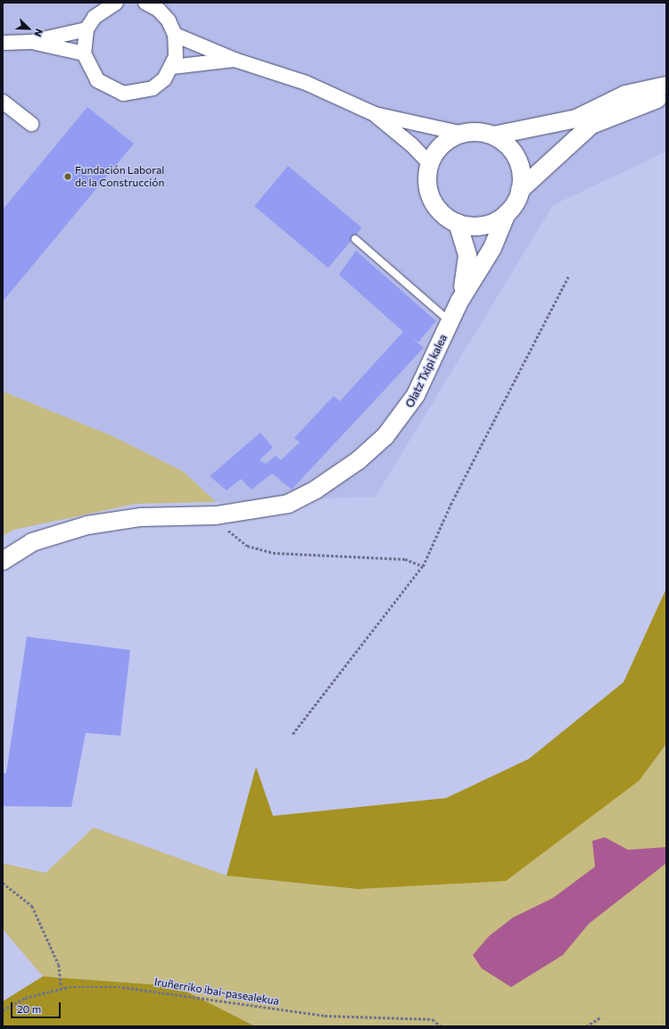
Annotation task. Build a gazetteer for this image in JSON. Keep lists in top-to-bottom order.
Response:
{
  "streets": {
    "street": ["Olatz Txipi kalea"],
    "path": ["Iruñerriko ibai-pasealekua"]
  },
  "places": ["Fundación Laboral de la Construcción"],
  "scale_bar": "20 m",
  "north": "bottom right"
}
